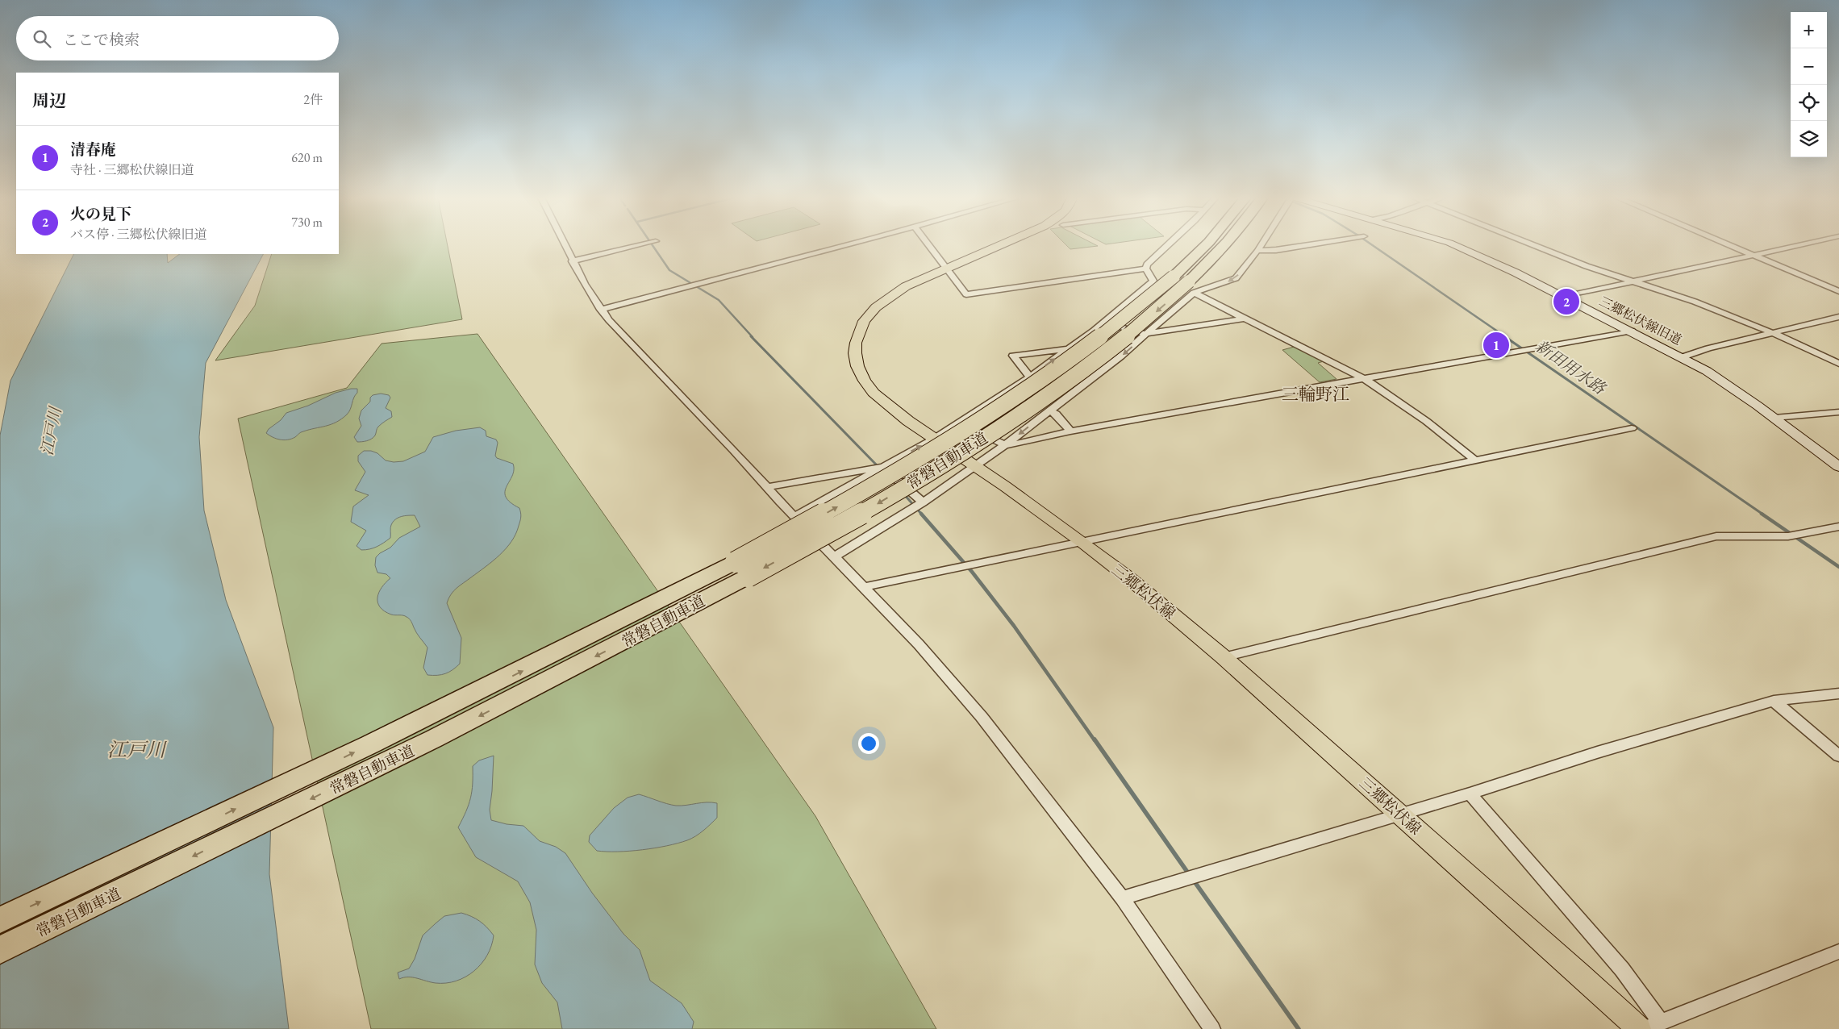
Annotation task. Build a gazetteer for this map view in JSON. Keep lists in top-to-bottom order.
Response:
{
  "streets": {
    "highway": ["常磐自動車道"],
    "main road": ["三郷松伏線"],
    "street": ["三郷松伏線旧道"]
  },
  "districts": ["三輪野江"],
  "water": ["新田用水路", "江戸川"],
  "page": {
    "map_buttons": ["+", "−"],
    "search": "ここで検索",
    "heading": ["周辺", "2件"],
    "list": [
      {
        "mark": "1",
        "name": "清春庵",
        "note": "寺社 · 三郷松伏線旧道",
        "value": "620 m"
      },
      {
        "mark": "2",
        "name": "火の見下",
        "note": "バス停 · 三郷松伏線旧道",
        "value": "730 m"
      }
    ],
    "pins": ["2", "1"]
  }
}
